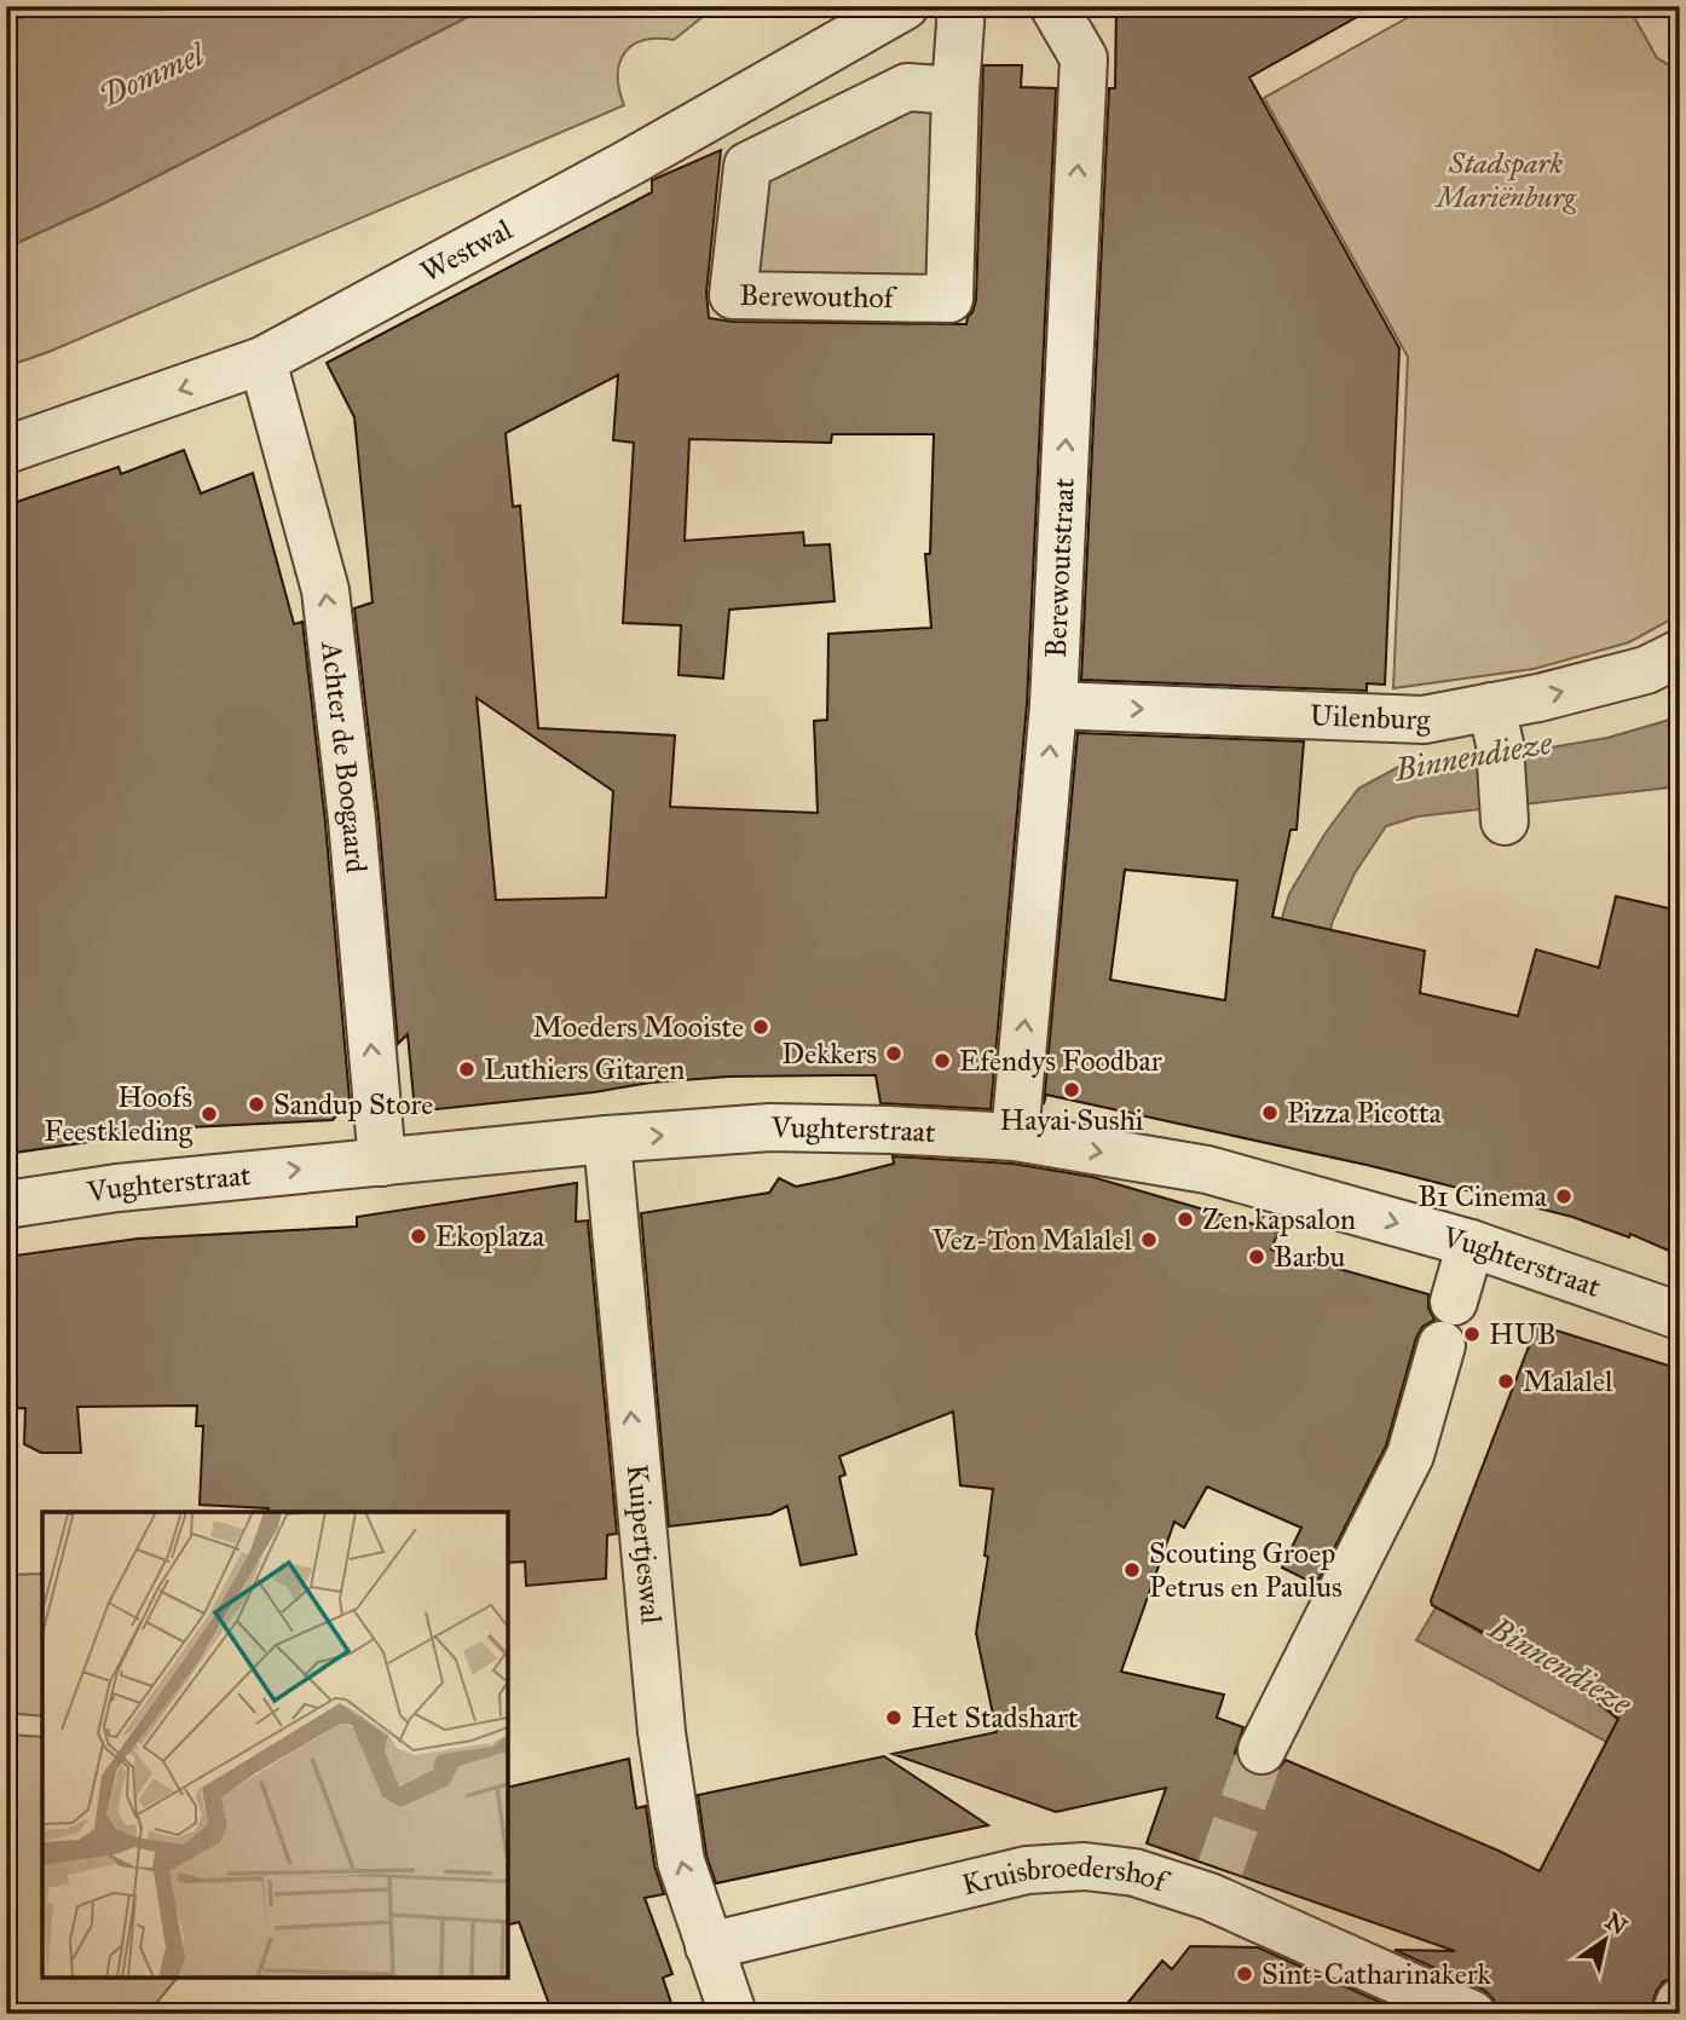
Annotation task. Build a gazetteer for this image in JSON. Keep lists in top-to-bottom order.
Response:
{
  "streets": {
    "street": [
      "Westwal",
      "Berewouthof",
      "Berewoutstraat",
      "Uilenburg",
      "Achter de Boogaard",
      "Vughterstraat",
      "Kuipertjeswal",
      "Kruisbroedershof"
    ]
  },
  "crossings": [
    ["Westwal", "Achter de Boogaard"],
    ["Berewoutstraat", "Uilenburg"],
    ["Berewoutstraat", "Vughterstraat"],
    ["Achter de Boogaard", "Vughterstraat"],
    ["Vughterstraat", "Kuipertjeswal"],
    ["Kuipertjeswal", "Kruisbroedershof"]
  ],
  "one_way": [
    "Berewoutstraat",
    "Uilenburg",
    "Achter de Boogaard",
    "Vughterstraat",
    "Kuipertjeswal"
  ],
  "water": ["Dommel", "Binnendieze"],
  "parks": ["Stadspark Mariënburg"],
  "places": [
    "Moeders Mooiste",
    "Dekkers",
    "Efendys Foodbar",
    "Luthiers Gitaren",
    "Hayai Sushi",
    "Sandup Store",
    "Pizza Picotta",
    "Hoofs Feestkleding",
    "B1 Cinema",
    "Zen kapsalon",
    "Ekoplaza",
    "Vez-Ton Malalel",
    "Barbu",
    "HUB",
    "Malalel",
    "Scouting Groep Petrus en Paulus",
    "Het Stadshart",
    "Sint-Catharinakerk"
  ],
  "north": "top right"
}
